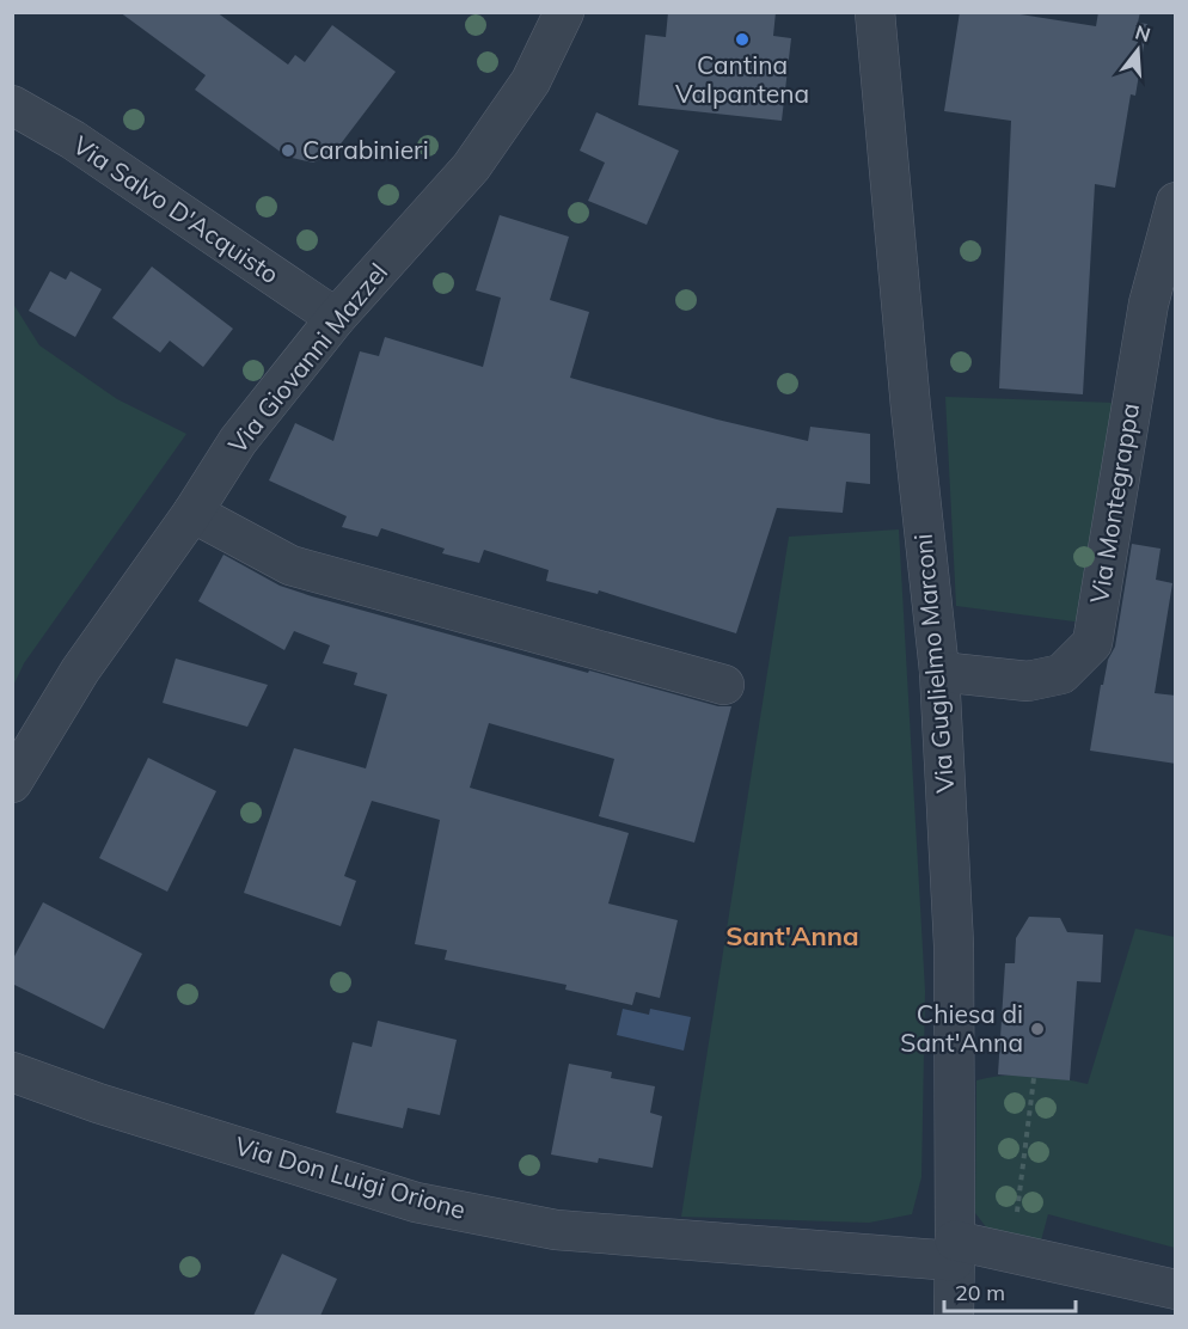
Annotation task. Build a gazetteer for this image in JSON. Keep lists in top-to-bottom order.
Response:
{
  "streets": {
    "street": [
      "Via Salvo D'Acquisto",
      "Via Giovanni Mazzel",
      "Via Montegrappa",
      "Via Guglielmo Marconi",
      "Via Don Luigi Orione"
    ]
  },
  "crossings": [
    ["Via Salvo D'Acquisto", "Via Giovanni Mazzel"],
    ["Via Montegrappa", "Via Guglielmo Marconi"],
    ["Via Guglielmo Marconi", "Via Don Luigi Orione"]
  ],
  "districts": ["Sant'Anna"],
  "places": ["Cantina Valpantena", "Carabinieri", "Chiesa di Sant'Anna"],
  "scale_bar": "20 m",
  "north": "top"
}
